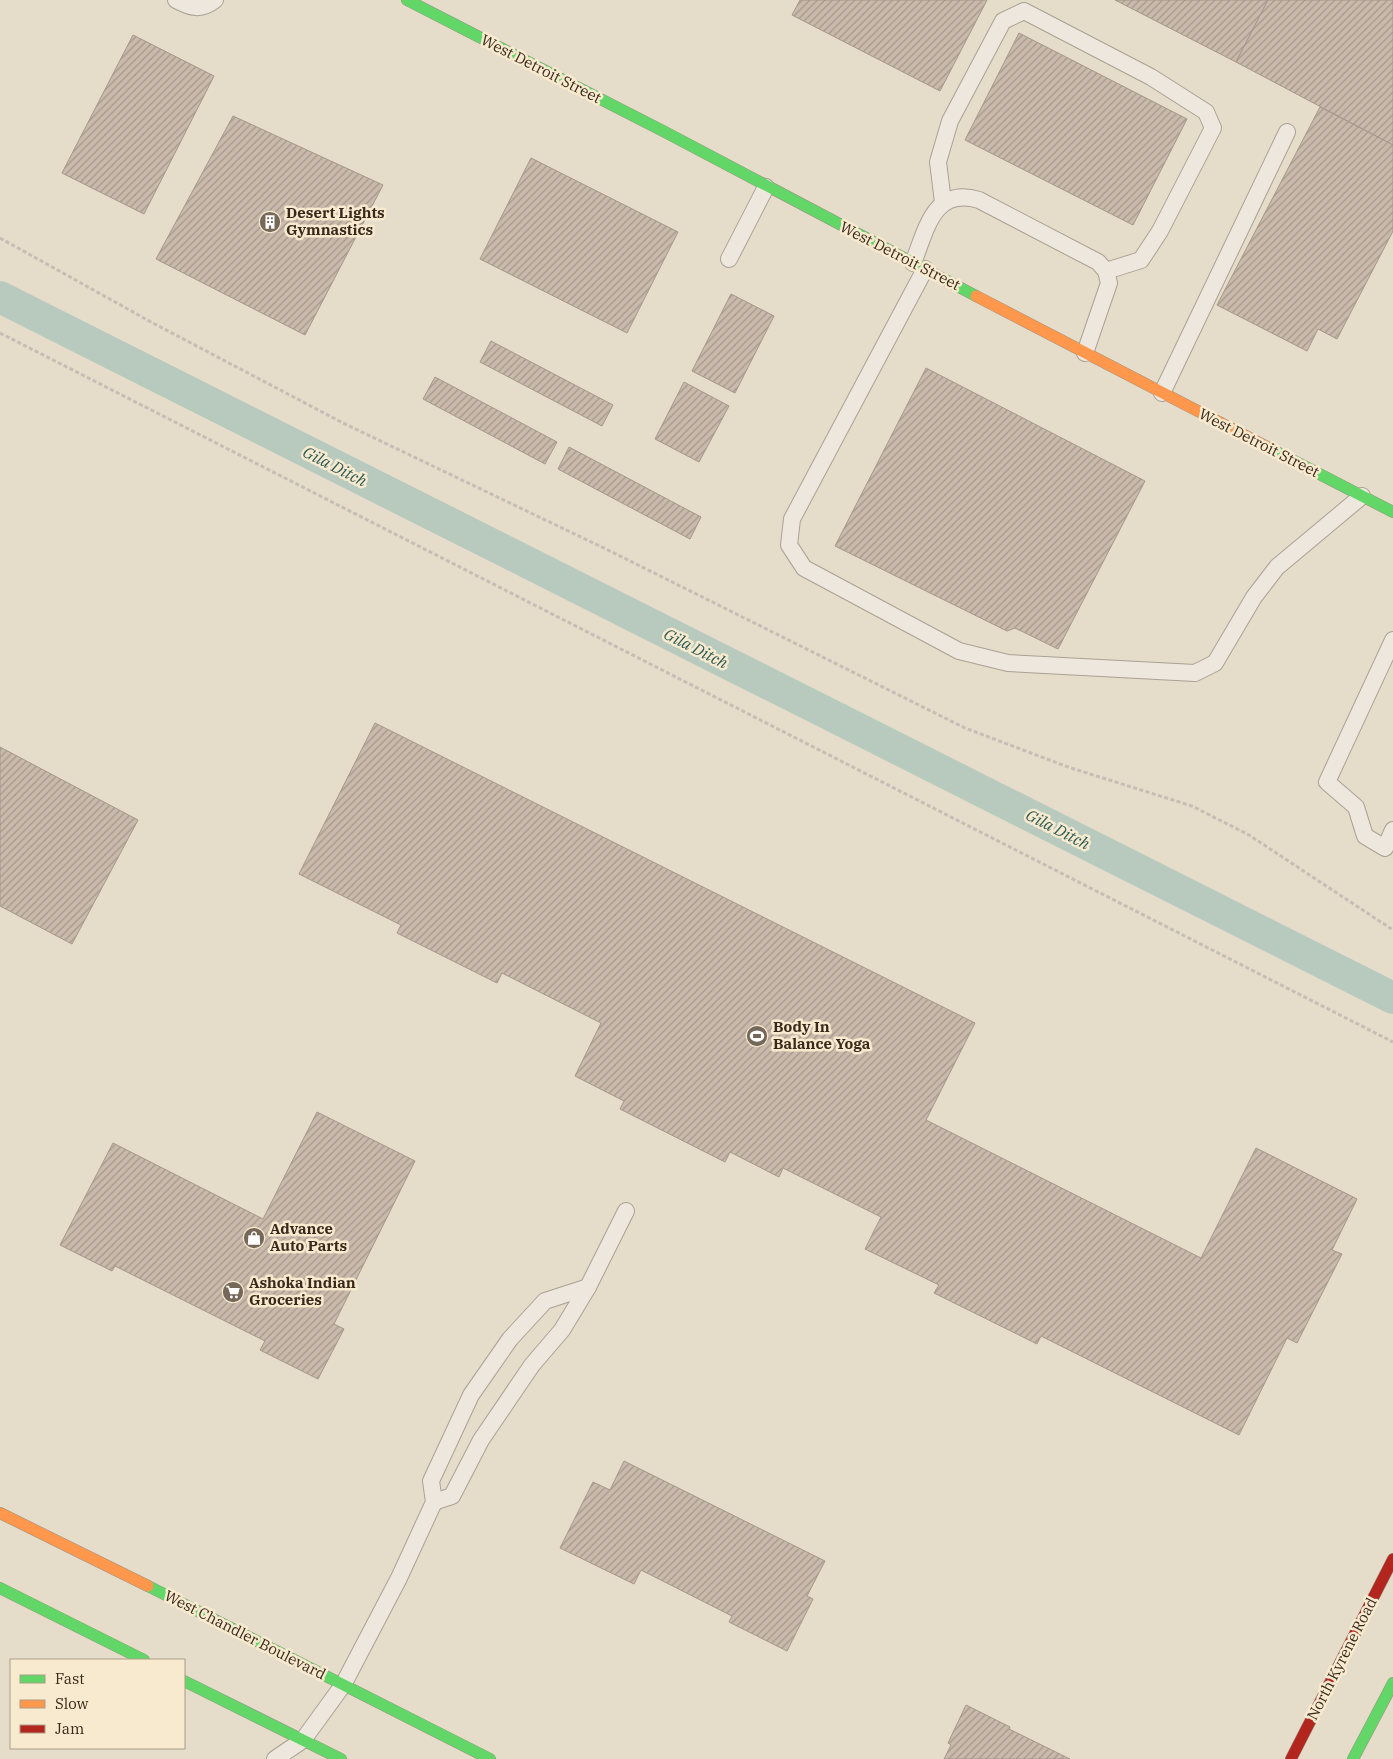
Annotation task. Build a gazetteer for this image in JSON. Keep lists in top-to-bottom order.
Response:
{
  "streets": {
    "main road": ["West Detroit Street", "West Chandler Boulevard", "North Kyrene Road"]
  },
  "water": ["Gila Ditch"],
  "places": {
    "building": ["Desert Lights Gymnastics"],
    "sports": ["Body In Balance Yoga"],
    "shop": ["Advance Auto Parts"],
    "supermarket": ["Ashoka Indian Groceries"]
  },
  "legend": ["Fast", "Slow", "Jam"]
}
